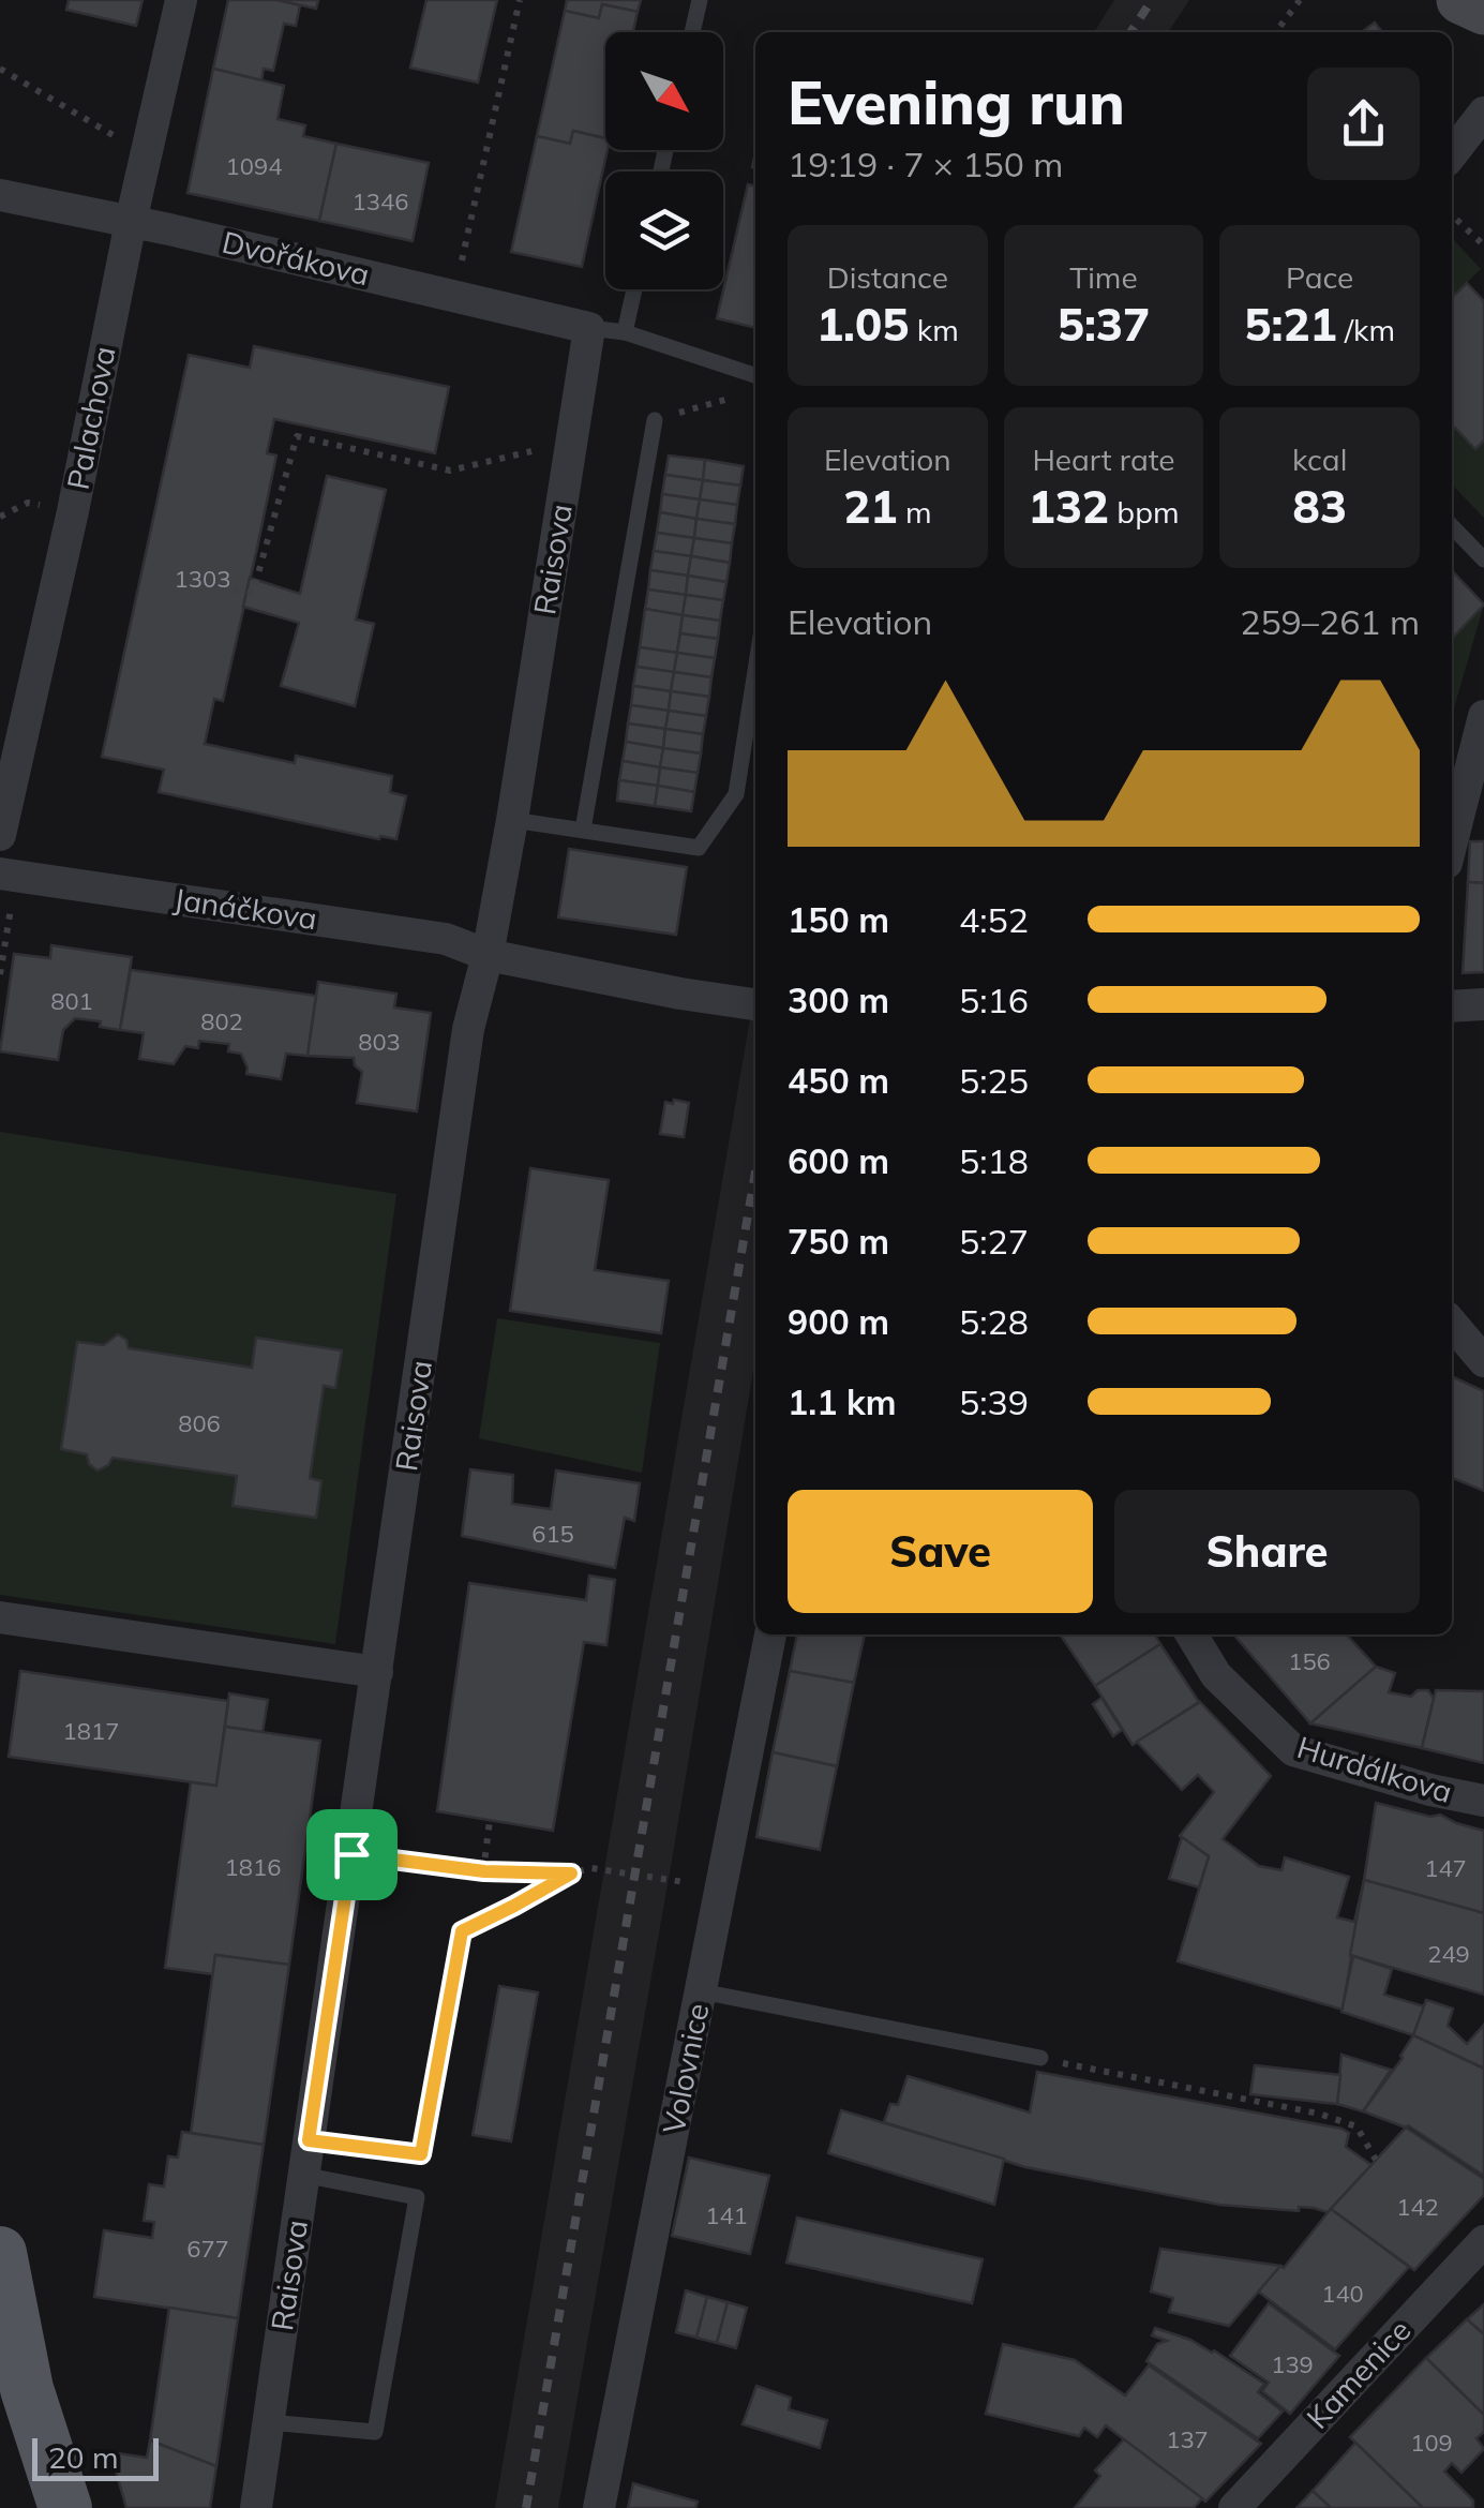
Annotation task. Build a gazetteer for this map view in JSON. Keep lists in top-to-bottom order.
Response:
{
  "streets": {
    "street": [
      "Dvořákova",
      "Palachova",
      "Raisova",
      "Janáčkova",
      "Hurdálkova",
      "Volovnice",
      "Kamenice"
    ]
  },
  "crossings": [
    ["Dvořákova", "Palachova"],
    ["Dvořákova", "Raisova"],
    ["Raisova", "Janáčkova"]
  ],
  "house_numbers": [
    "1094",
    "1346",
    "1303",
    "801",
    "802",
    "803",
    "806",
    "615",
    "156",
    "1817",
    "1816",
    "147",
    "249",
    "142",
    "141",
    "677",
    "140",
    "139",
    "137",
    "109"
  ],
  "scale_bar": "20 m",
  "north": "bottom right",
  "page": {
    "heading": ["Evening run", "19:19 · 7 × 150 m"],
    "stats": [
      ["Distance", "1.05 km"],
      ["Time", "5:37"],
      ["Pace", "5:21 /km"],
      ["Elevation", "21 m"],
      ["Heart rate", "132 bpm"],
      ["kcal", "83"]
    ],
    "chart": ["Elevation", "259–261 m"],
    "list": [
      {
        "name": "150 m",
        "note": "4:52"
      },
      {
        "name": "300 m",
        "note": "5:16"
      },
      {
        "name": "450 m",
        "note": "5:25"
      },
      {
        "name": "600 m",
        "note": "5:18"
      },
      {
        "name": "750 m",
        "note": "5:27"
      },
      {
        "name": "900 m",
        "note": "5:28"
      },
      {
        "name": "1.1 km",
        "note": "5:39"
      }
    ],
    "buttons": ["Save", "Share"],
    "scale": "20 m"
  }
}
